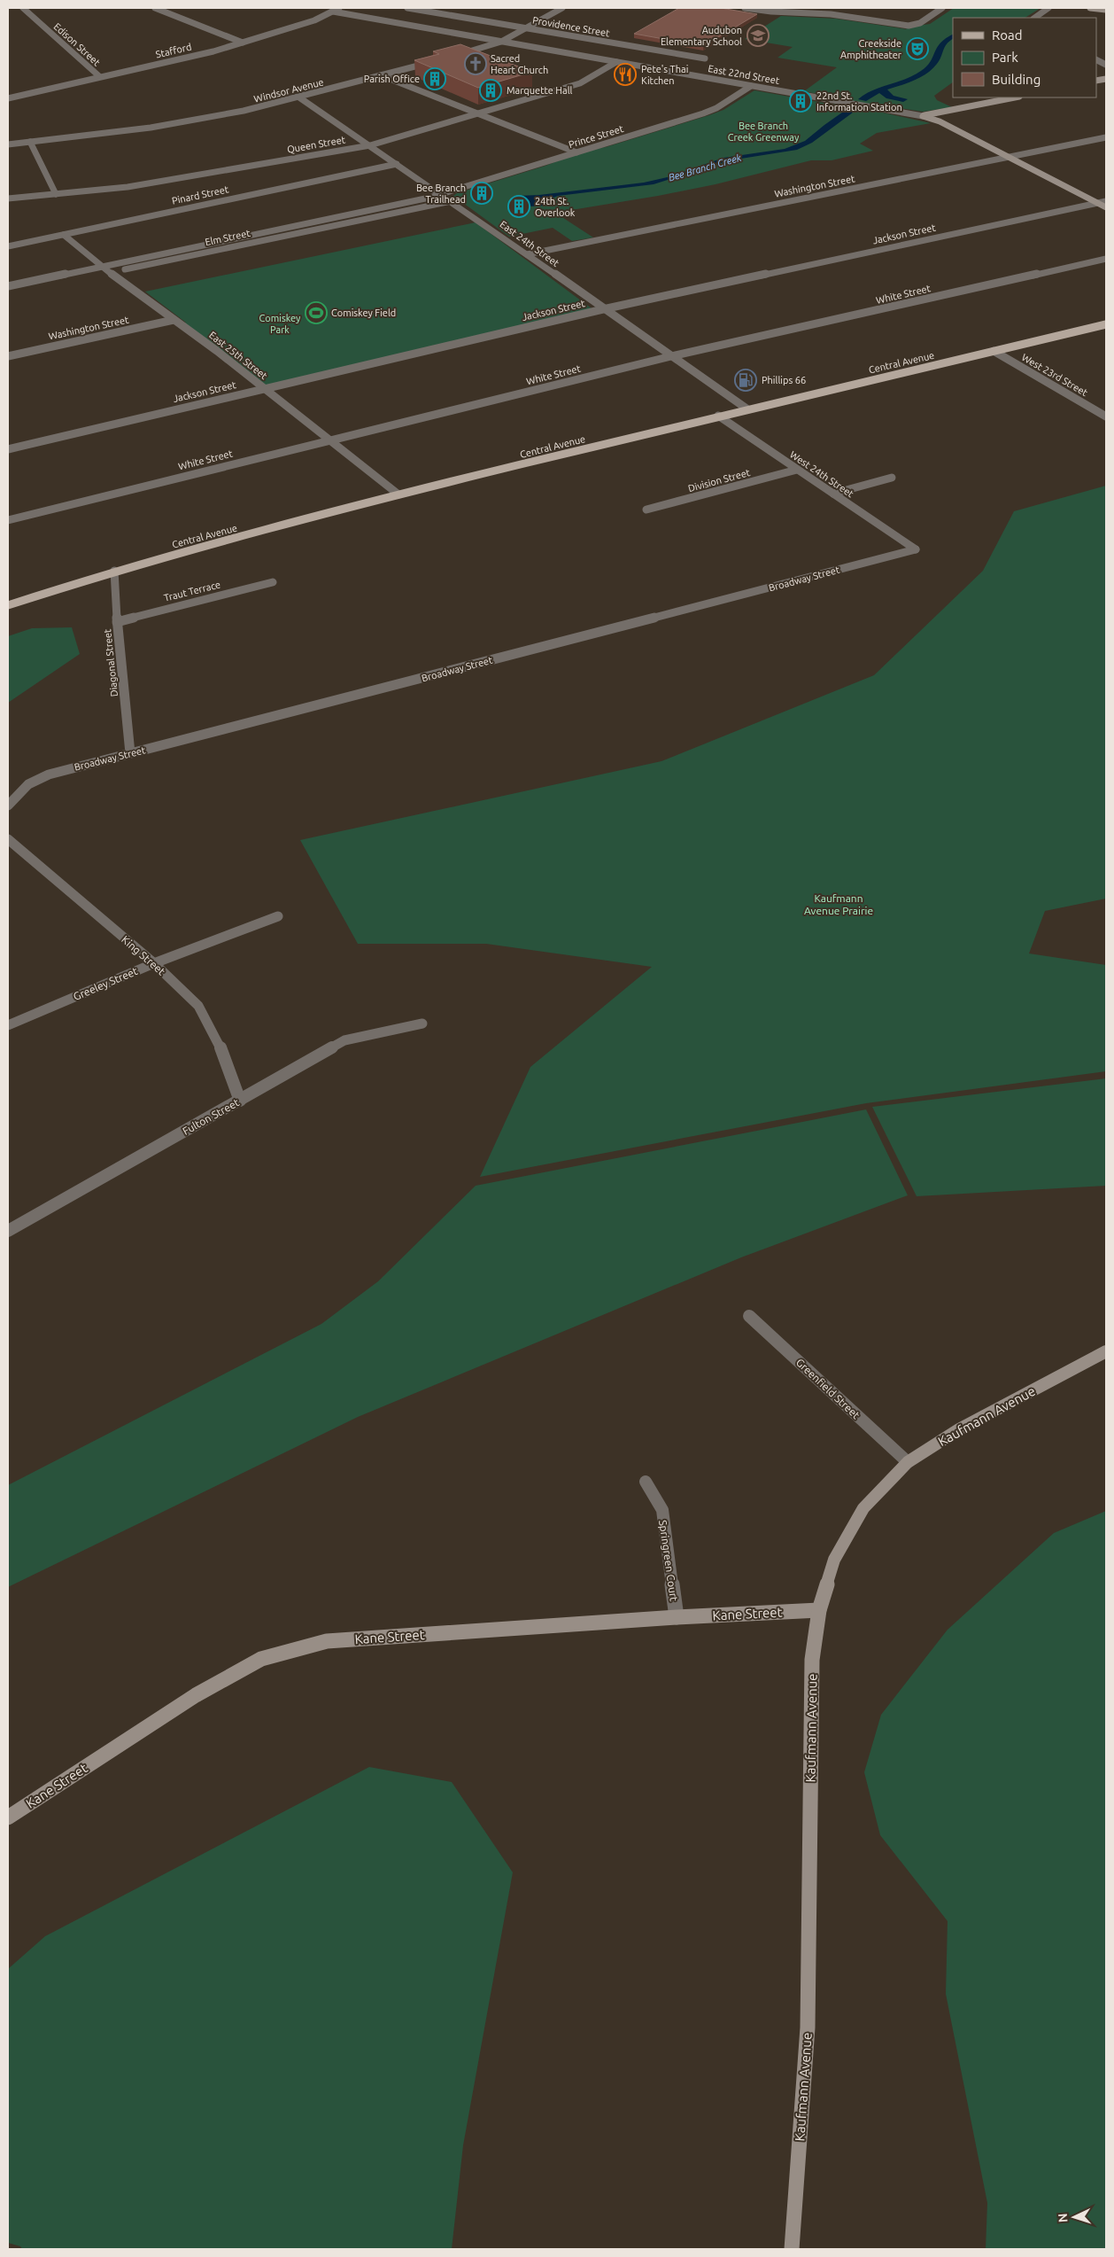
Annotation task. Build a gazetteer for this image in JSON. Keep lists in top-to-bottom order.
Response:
{
  "streets": {
    "main road": ["Central Avenue"],
    "street": [
      "Providence Street",
      "Edison Street",
      "Stafford",
      "East 22nd Street",
      "Windsor Avenue",
      "Prince Street",
      "Queen Street",
      "Washington Street",
      "Pinard Street",
      "Jackson Street",
      "Elm Street",
      "East 24th Street",
      "White Street",
      "East 25th Street",
      "West 23rd Street",
      "West 24th Street",
      "Division Street",
      "Broadway Street",
      "Traut Terrace",
      "Diagonal Street",
      "King Street",
      "Greeley Street",
      "Fulton Street",
      "Greenfield Street",
      "Kaufmann Avenue",
      "Springreen Court",
      "Kane Street"
    ]
  },
  "crossings": [
    ["Edison Street", "Stafford"],
    ["Stafford", "East 22nd Street"],
    ["East 22nd Street", "Prince Street"],
    ["East 22nd Street", "Queen Street"],
    ["East 22nd Street", "Washington Street"],
    ["East 22nd Street", "Jackson Street"],
    ["Windsor Avenue", "East 24th Street"],
    ["Prince Street", "Elm Street"],
    ["Prince Street", "East 24th Street"],
    ["Queen Street", "East 24th Street"],
    ["Washington Street", "East 24th Street"],
    ["Washington Street", "East 25th Street"],
    ["Pinard Street", "East 24th Street"],
    ["Pinard Street", "East 25th Street"],
    ["Jackson Street", "East 24th Street"],
    ["Jackson Street", "East 25th Street"],
    ["Elm Street", "East 24th Street"],
    ["Elm Street", "East 25th Street"],
    ["East 24th Street", "White Street"],
    ["East 24th Street", "Central Avenue"],
    ["White Street", "East 25th Street"],
    ["East 25th Street", "Central Avenue"],
    ["Central Avenue", "West 23rd Street"],
    ["Central Avenue", "West 24th Street"],
    ["Central Avenue", "Diagonal Street"],
    ["West 24th Street", "Division Street"],
    ["West 24th Street", "Broadway Street"],
    ["Broadway Street", "Diagonal Street"],
    ["Traut Terrace", "Diagonal Street"],
    ["King Street", "Greeley Street"],
    ["King Street", "Fulton Street"],
    ["Greenfield Street", "Kaufmann Avenue"],
    ["Kaufmann Avenue", "Kane Street"],
    ["Springreen Court", "Kane Street"]
  ],
  "water": ["Bee Branch Creek"],
  "parks": ["Bee Branch Creek Greenway", "Comiskey Park", "Kaufmann Avenue Prairie"],
  "places": {
    "school or university": ["Audubon Elementary School"],
    "theatre": ["Creekside Amphitheater"],
    "church": ["Sacred Heart Church"],
    "restaurant": ["Pete's Thai Kitchen"],
    "building": [
      "Parish Office",
      "Marquette Hall",
      "22nd St. Information Station",
      "Bee Branch Trailhead",
      "24th St. Overlook"
    ],
    "sports": ["Comiskey Field"],
    "fuel station": ["Phillips 66"]
  },
  "legend": ["Road", "Park", "Building"],
  "north": "left"
}
